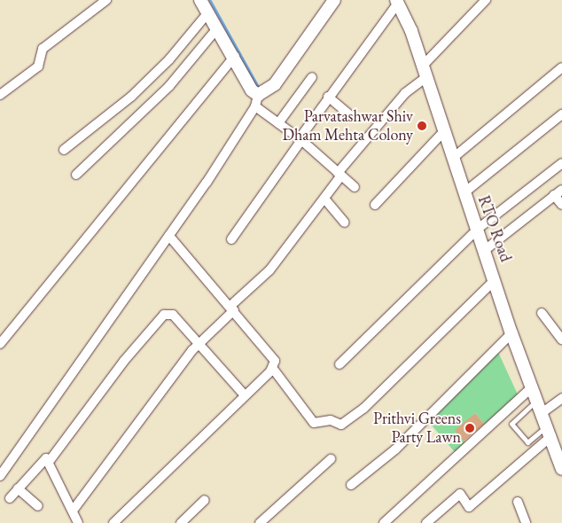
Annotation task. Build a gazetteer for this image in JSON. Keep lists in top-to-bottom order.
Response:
{
  "streets": {
    "street": ["RTO Road"]
  },
  "places": ["Parvatashwar Shiv Dham Mehta Colony", "Prithvi Greens Party Lawn"]
}
